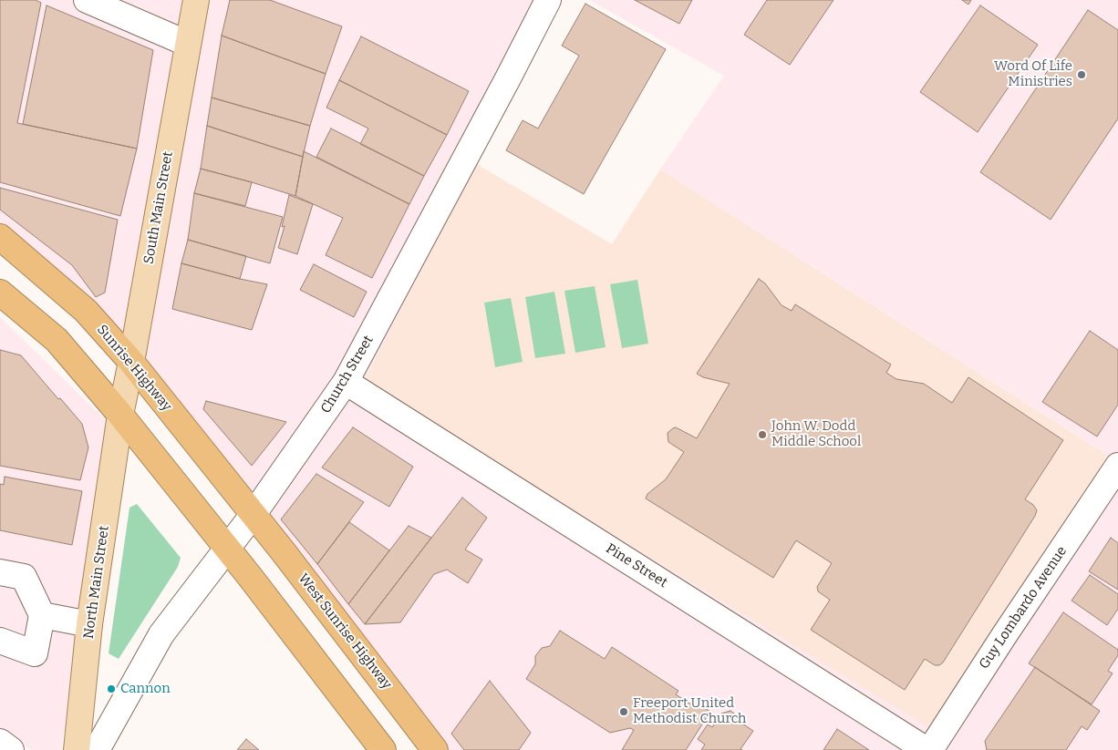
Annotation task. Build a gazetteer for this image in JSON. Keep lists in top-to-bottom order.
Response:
{
  "streets": {
    "highway": ["Sunrise Highway", "West Sunrise Highway"],
    "main road": ["South Main Street", "North Main Street"],
    "street": ["Church Street", "Pine Street", "Guy Lombardo Avenue"]
  },
  "crossings": [
    ["South Main Street", "Sunrise Highway"],
    ["South Main Street", "North Main Street"],
    ["Sunrise Highway", "Church Street"],
    ["Sunrise Highway", "West Sunrise Highway"],
    ["Church Street", "Pine Street"],
    ["Church Street", "West Sunrise Highway"]
  ],
  "places": [
    "Word Of Life Ministries",
    "John W. Dodd Middle School",
    "Cannon",
    "Freeport United Methodist Church"
  ]
}
